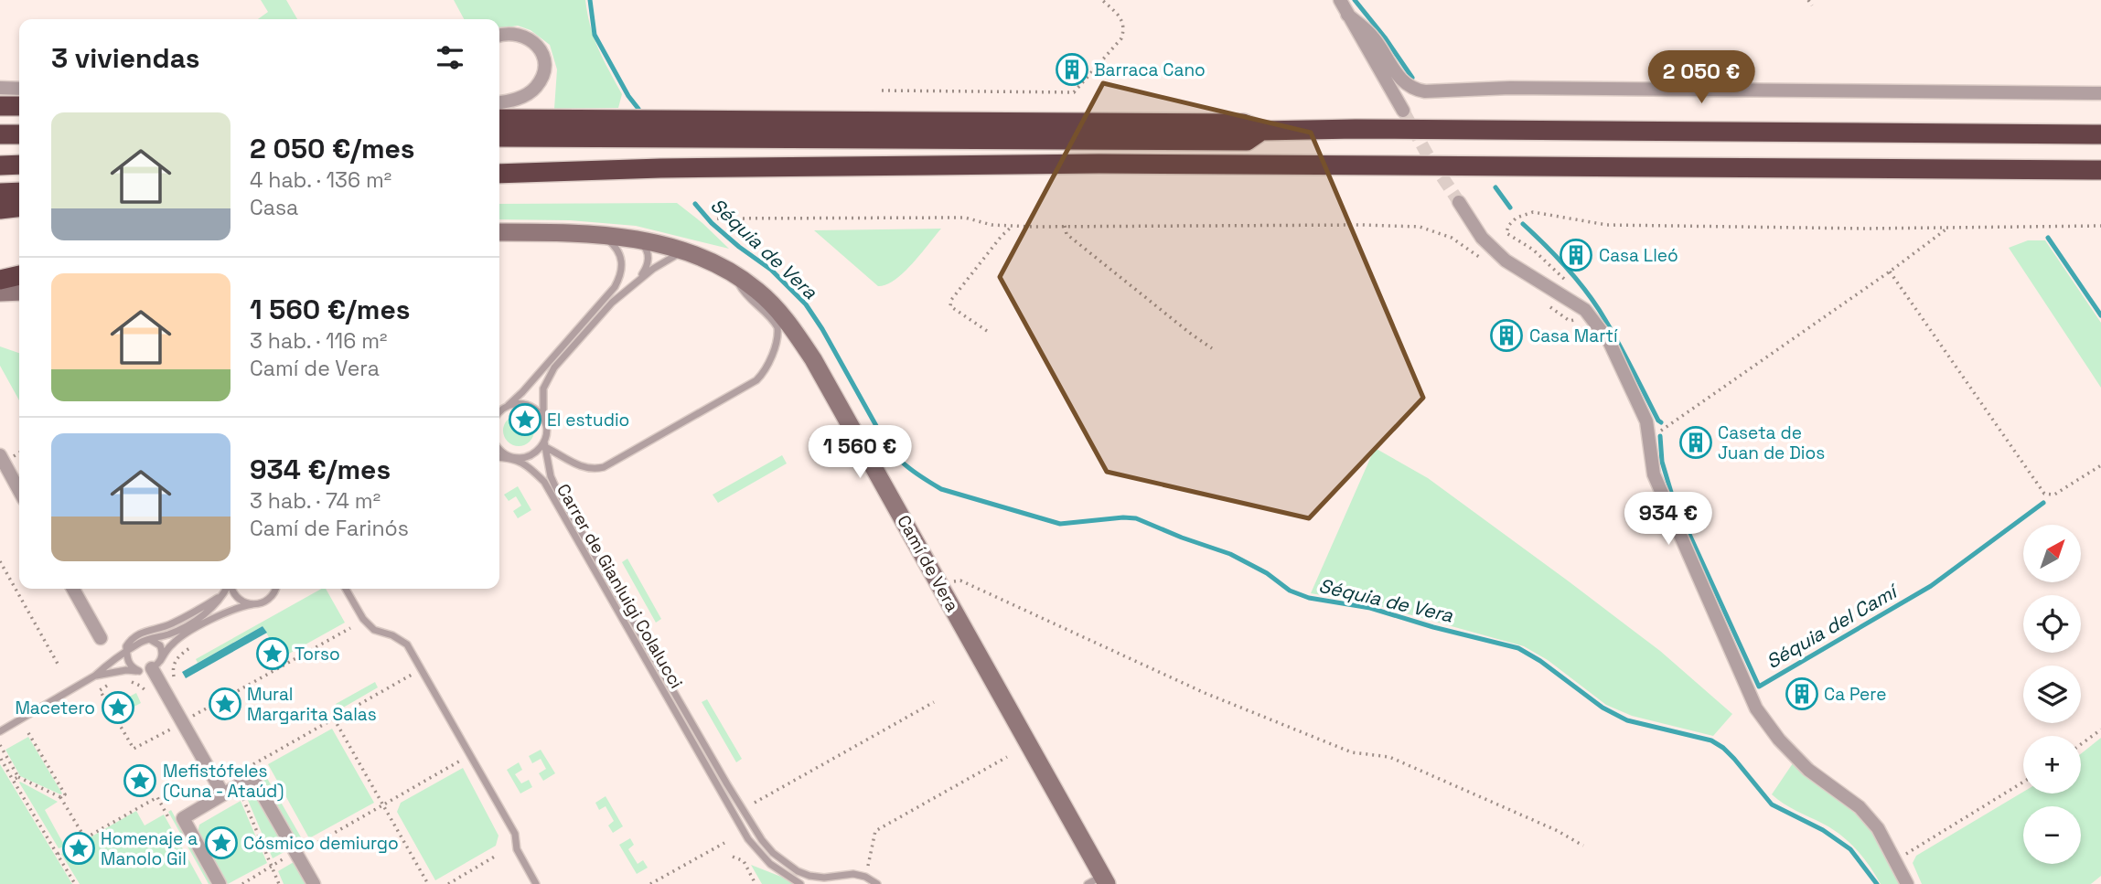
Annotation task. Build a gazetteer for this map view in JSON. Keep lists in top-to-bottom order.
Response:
{
  "streets": {
    "street": ["Camí de Vera"],
    "lane": ["Carrer de Gianluigi Colalucci"]
  },
  "water": ["Séquia de Vera", "Séquia del Camí"],
  "places": {
    "building": [
      "Barraca Cano",
      "Casa Lleó",
      "Casa Martí",
      "Caseta de Juan de Dios",
      "Ca Pere"
    ],
    "place": [
      "El estudio",
      "Torso",
      "Mural Margarita Salas",
      "Macetero",
      "Mefistófeles (Cuna - Ataúd)",
      "Cósmico demiurgo",
      "Homenaje a Manolo Gil"
    ]
  },
  "north": "top right",
  "page": {
    "heading": "3 viviendas",
    "price": ["2 050 €", "1 560 €", "934 €"],
    "list": [
      {
        "name": "2 050 €/mes",
        "note": "4 hab. · 136 m² · Casa"
      },
      {
        "name": "1 560 €/mes",
        "note": "3 hab. · 116 m² · Camí de Vera"
      },
      {
        "name": "934 €/mes",
        "note": "3 hab. · 74 m² · Camí de Farinós"
      }
    ],
    "map_buttons": ["+", "−"]
  }
}
